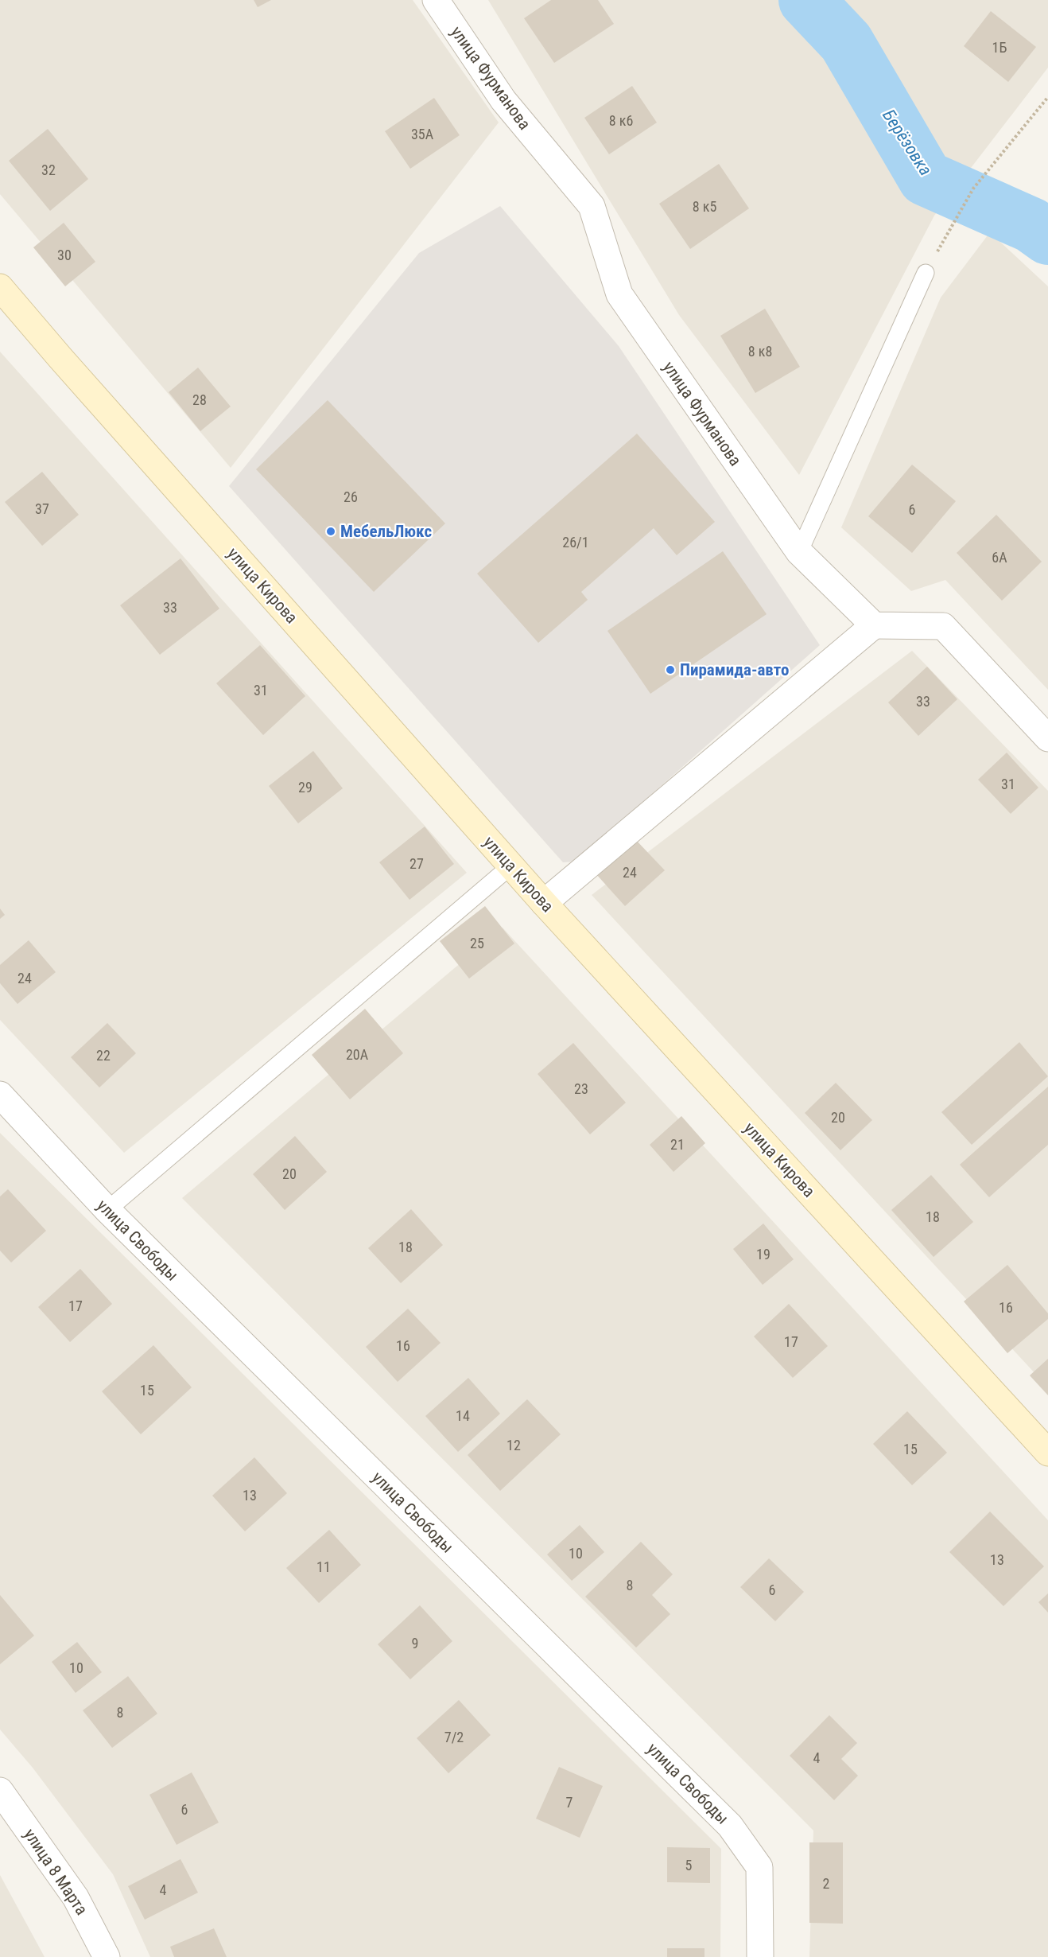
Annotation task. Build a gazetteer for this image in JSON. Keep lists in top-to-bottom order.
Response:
{
  "streets": {
    "street": [
      "улица Фурманова",
      "улица Кирова",
      "улица Свободы",
      "улица 8 Марта"
    ]
  },
  "water": ["Берёзовка"],
  "places": ["МебельЛюкс", "Пирамида-авто"],
  "house_numbers": [
    "1Б",
    "8 к6",
    "35А",
    "32",
    "8 к5",
    "30",
    "8 к8",
    "28",
    "26",
    "37",
    "6",
    "26/1",
    "6А",
    "33",
    "31",
    "33",
    "31",
    "29",
    "27",
    "24",
    "25",
    "24",
    "20А",
    "22",
    "23",
    "20",
    "21",
    "20",
    "18",
    "18",
    "19",
    "17",
    "16",
    "17",
    "16",
    "15",
    "14",
    "12",
    "15",
    "13",
    "10",
    "13",
    "11",
    "8",
    "6",
    "9",
    "10",
    "8",
    "7/2",
    "4",
    "7",
    "6",
    "5",
    "2",
    "4"
  ]
}
